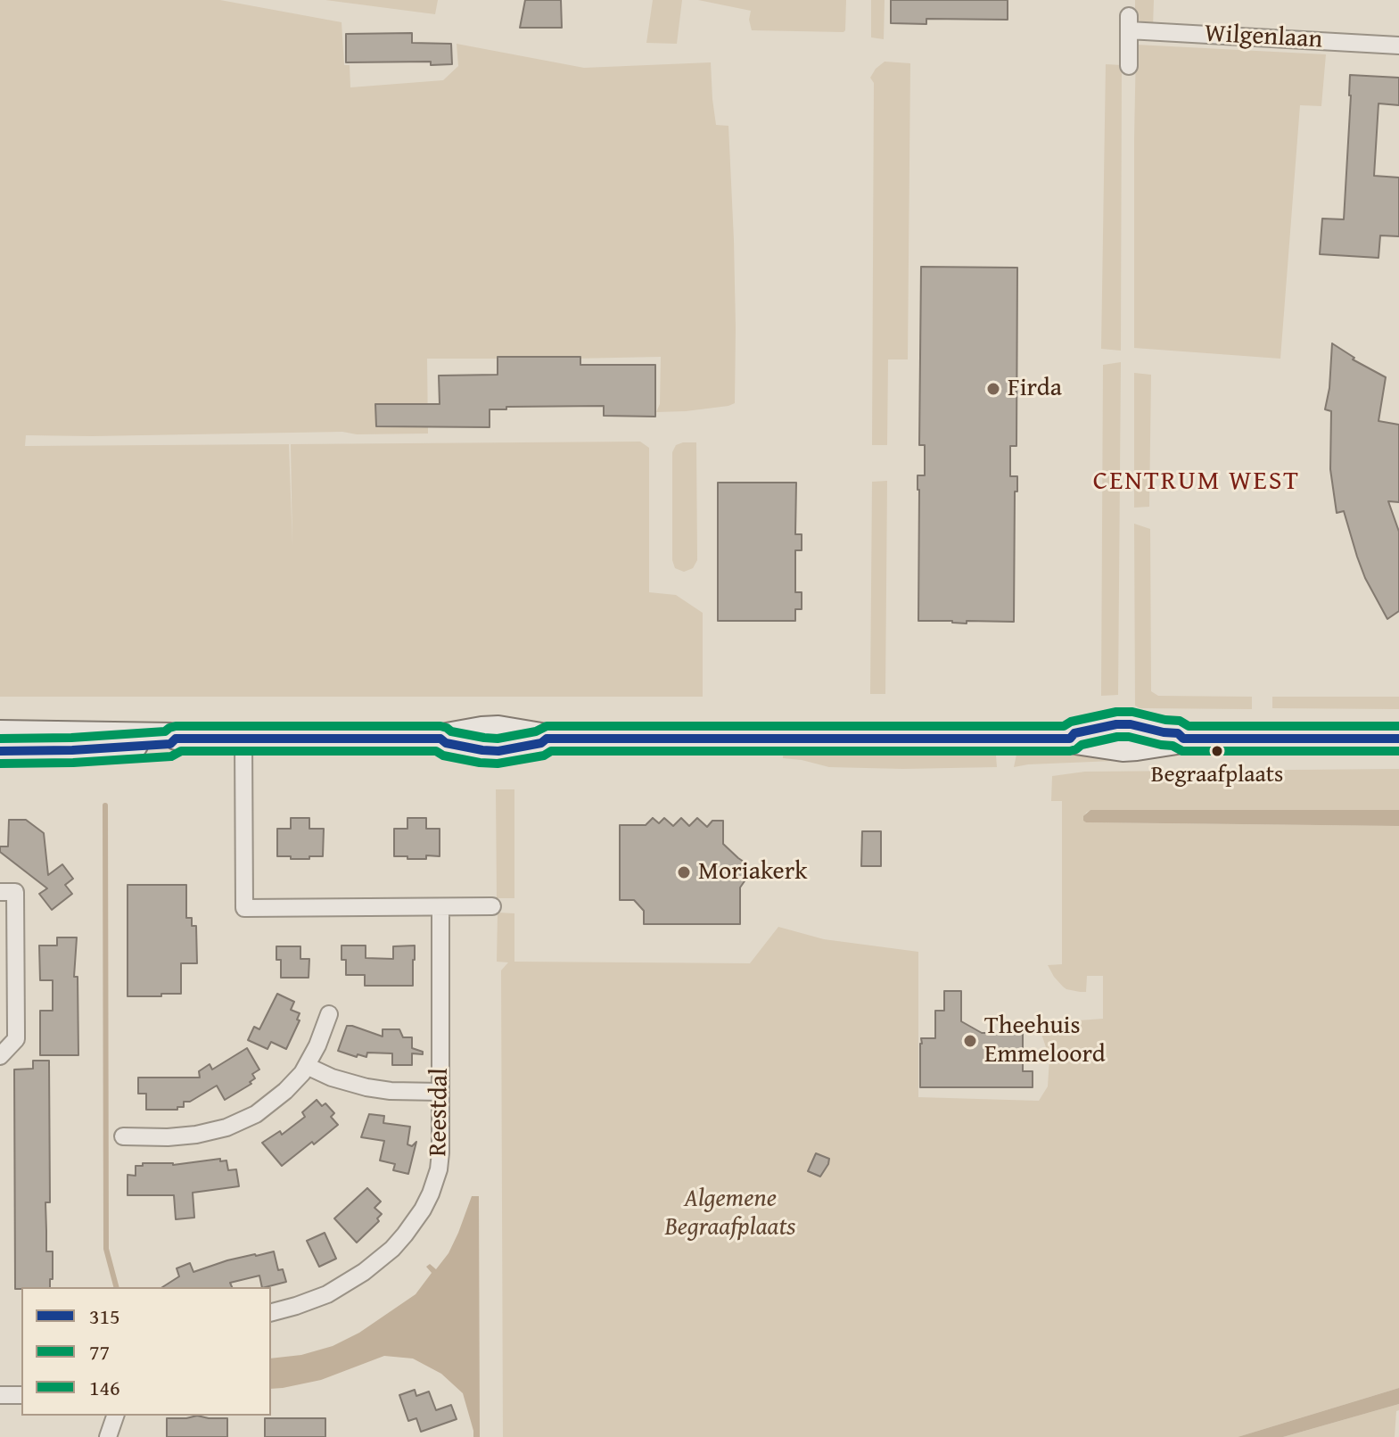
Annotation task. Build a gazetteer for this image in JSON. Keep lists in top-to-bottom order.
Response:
{
  "streets": {
    "street": ["Wilgenlaan", "Reestdal"]
  },
  "districts": ["CENTRUM WEST"],
  "parks": ["Algemene Begraafplaats"],
  "places": [
    "Firda",
    "Begraafplaats",
    "Moriakerk",
    "Theehuis Emmeloord"
  ],
  "lines": ["transit line 146", "transit line 315", "transit line 77"],
  "legend": ["315", "77", "146"]
}
